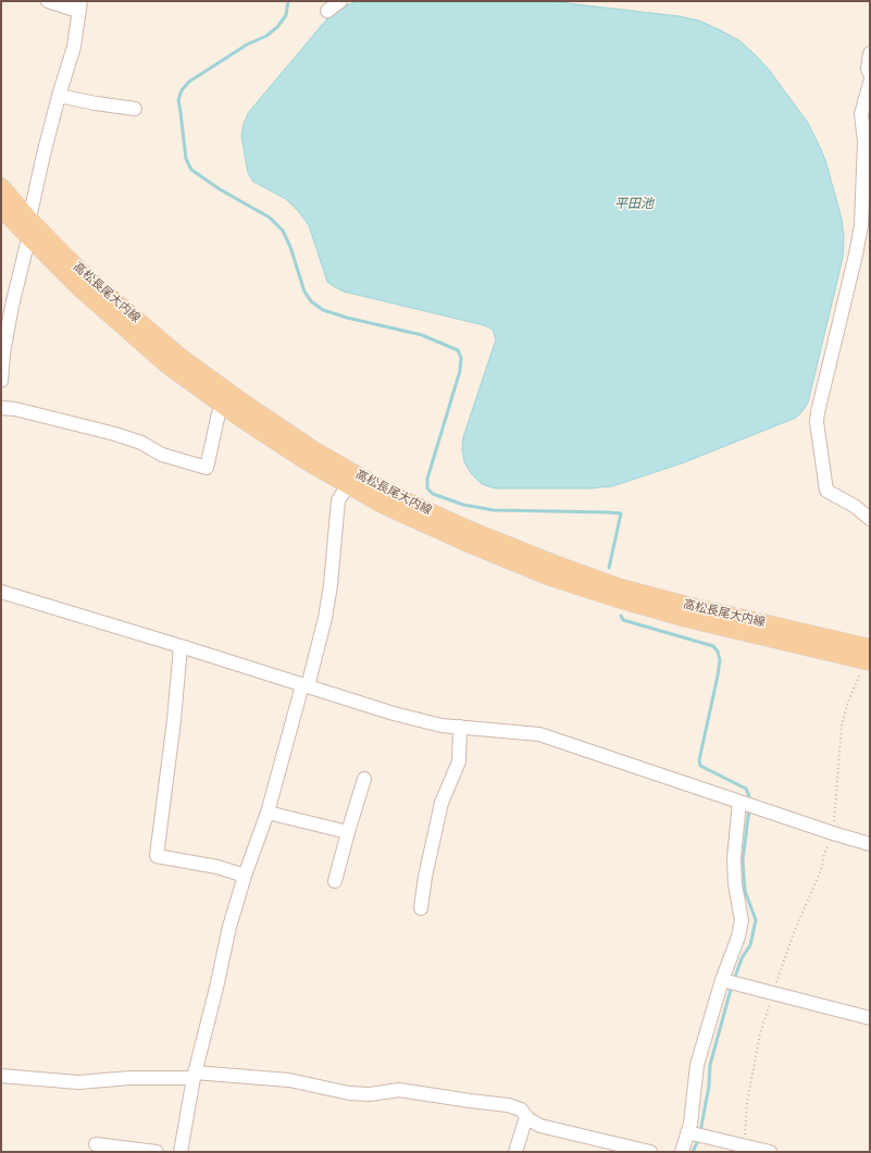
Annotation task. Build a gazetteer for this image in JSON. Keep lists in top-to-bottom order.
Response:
{
  "streets": {
    "main road": ["高松長尾大内線"]
  },
  "water": ["平田池"]
}
